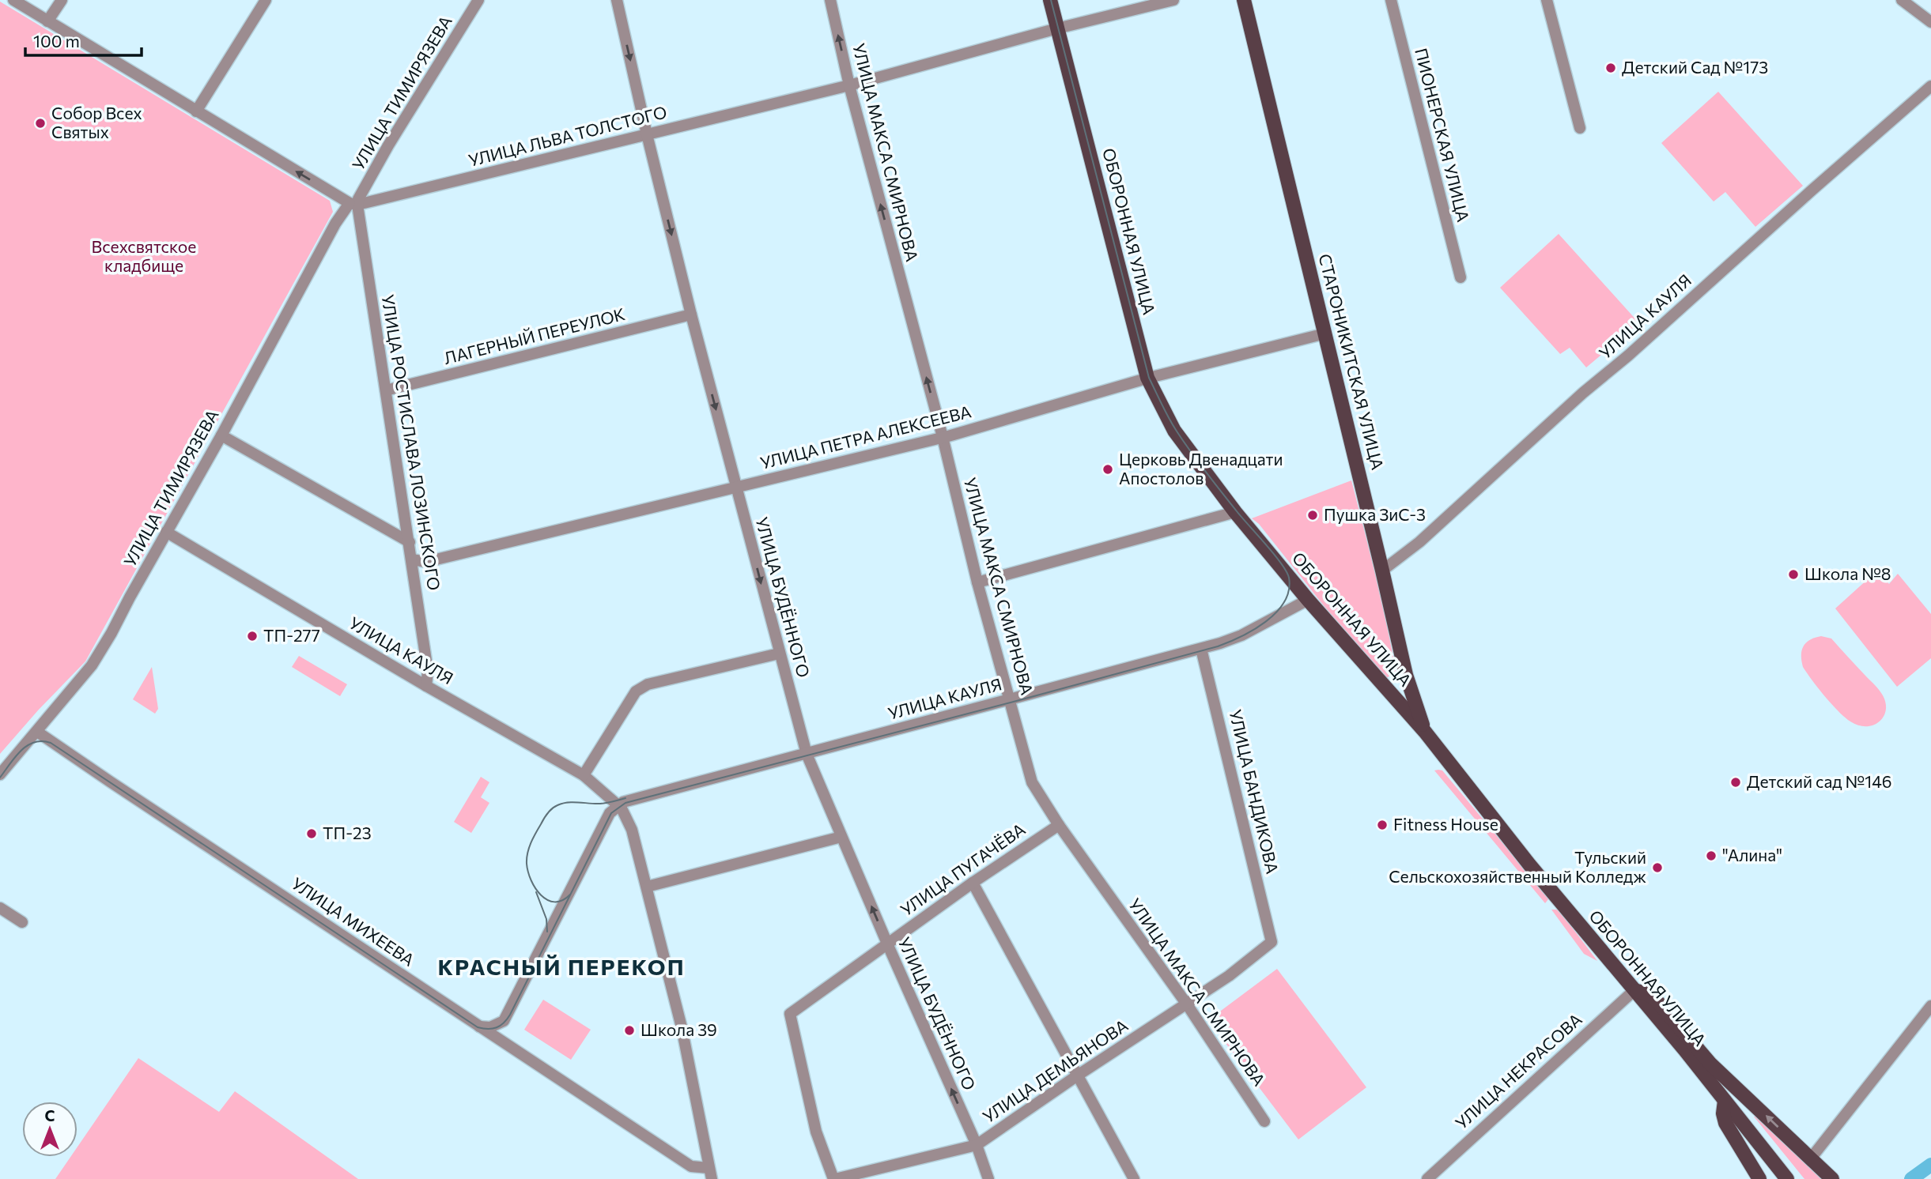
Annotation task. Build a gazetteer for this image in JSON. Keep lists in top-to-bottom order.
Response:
{
  "streets": {
    "main road": ["ОБОРОННАЯ УЛИЦА", "СТАРОНИКИТСКАЯ УЛИЦА"],
    "street": [
      "УЛИЦА ТИМИРЯЗЕВА",
      "ПИОНЕРСКАЯ УЛИЦА",
      "УЛИЦА ЛЬВА ТОЛСТОГО",
      "УЛИЦА МАКСА СМИРНОВА",
      "УЛИЦА КАУЛЯ",
      "ЛАГЕРНЫЙ ПЕРЕУЛОК",
      "УЛИЦА ПЕТРА АЛЕКСЕЕВА",
      "УЛИЦА РОСТИСЛАВА ЛОЗИНСКОГО",
      "УЛИЦА БУДЁННОГО",
      "УЛИЦА БАНДИКОВА",
      "УЛИЦА ПУГАЧЁВА",
      "УЛИЦА МИХЕЕВА",
      "УЛИЦА ДЕМЬЯНОВА",
      "УЛИЦА НЕКРАСОВА"
    ]
  },
  "crossings": [
    ["УЛИЦА ТИМИРЯЗЕВА", "УЛИЦА ЛЬВА ТОЛСТОГО"],
    ["УЛИЦА ТИМИРЯЗЕВА", "УЛИЦА КАУЛЯ"],
    ["УЛИЦА ТИМИРЯЗЕВА", "УЛИЦА РОСТИСЛАВА ЛОЗИНСКОГО"],
    ["УЛИЦА ТИМИРЯЗЕВА", "УЛИЦА МИХЕЕВА"],
    ["УЛИЦА ЛЬВА ТОЛСТОГО", "УЛИЦА МАКСА СМИРНОВА"],
    ["УЛИЦА ЛЬВА ТОЛСТОГО", "ОБОРОННАЯ УЛИЦА"],
    ["УЛИЦА ЛЬВА ТОЛСТОГО", "УЛИЦА РОСТИСЛАВА ЛОЗИНСКОГО"],
    ["УЛИЦА ЛЬВА ТОЛСТОГО", "УЛИЦА БУДЁННОГО"],
    ["УЛИЦА МАКСА СМИРНОВА", "УЛИЦА КАУЛЯ"],
    ["УЛИЦА МАКСА СМИРНОВА", "УЛИЦА ПЕТРА АЛЕКСЕЕВА"],
    ["УЛИЦА МАКСА СМИРНОВА", "УЛИЦА ПУГАЧЁВА"],
    ["УЛИЦА МАКСА СМИРНОВА", "УЛИЦА ДЕМЬЯНОВА"],
    ["ОБОРОННАЯ УЛИЦА", "УЛИЦА КАУЛЯ"],
    ["ОБОРОННАЯ УЛИЦА", "СТАРОНИКИТСКАЯ УЛИЦА"],
    ["ОБОРОННАЯ УЛИЦА", "УЛИЦА ПЕТРА АЛЕКСЕЕВА"],
    ["ОБОРОННАЯ УЛИЦА", "УЛИЦА НЕКРАСОВА"],
    ["УЛИЦА КАУЛЯ", "СТАРОНИКИТСКАЯ УЛИЦА"],
    ["УЛИЦА КАУЛЯ", "УЛИЦА РОСТИСЛАВА ЛОЗИНСКОГО"],
    ["УЛИЦА КАУЛЯ", "УЛИЦА БУДЁННОГО"],
    ["УЛИЦА КАУЛЯ", "УЛИЦА БАНДИКОВА"],
    ["ЛАГЕРНЫЙ ПЕРЕУЛОК", "УЛИЦА РОСТИСЛАВА ЛОЗИНСКОГО"],
    ["ЛАГЕРНЫЙ ПЕРЕУЛОК", "УЛИЦА БУДЁННОГО"],
    ["СТАРОНИКИТСКАЯ УЛИЦА", "УЛИЦА ПЕТРА АЛЕКСЕЕВА"],
    ["УЛИЦА ПЕТРА АЛЕКСЕЕВА", "УЛИЦА РОСТИСЛАВА ЛОЗИНСКОГО"],
    ["УЛИЦА ПЕТРА АЛЕКСЕЕВА", "УЛИЦА БУДЁННОГО"],
    ["УЛИЦА БУДЁННОГО", "УЛИЦА ПУГАЧЁВА"],
    ["УЛИЦА БУДЁННОГО", "УЛИЦА ДЕМЬЯНОВА"],
    ["УЛИЦА БАНДИКОВА", "УЛИЦА ДЕМЬЯНОВА"],
    ["УЛИЦА ПУГАЧЁВА", "УЛИЦА ДЕМЬЯНОВА"]
  ],
  "one_way": ["УЛИЦА МАКСА СМИРНОВА"],
  "districts": ["КРАСНЫЙ ПЕРЕКОП"],
  "parks": ["Всехсвятское кладбище"],
  "places": [
    "Детский Сад №173",
    "Собор Всех Святых",
    "Церковь Двенадцати Апостолов",
    "Пушка ЗиС-3",
    "Школа №8",
    "ТП-277",
    "Детский сад №146",
    "Fitness House",
    "ТП-23",
    "\"Алина\"",
    "Тульский Сельскохозяйственный Колледж",
    "Школа 39"
  ],
  "scale_bar": "100 m",
  "north": "top"
}
